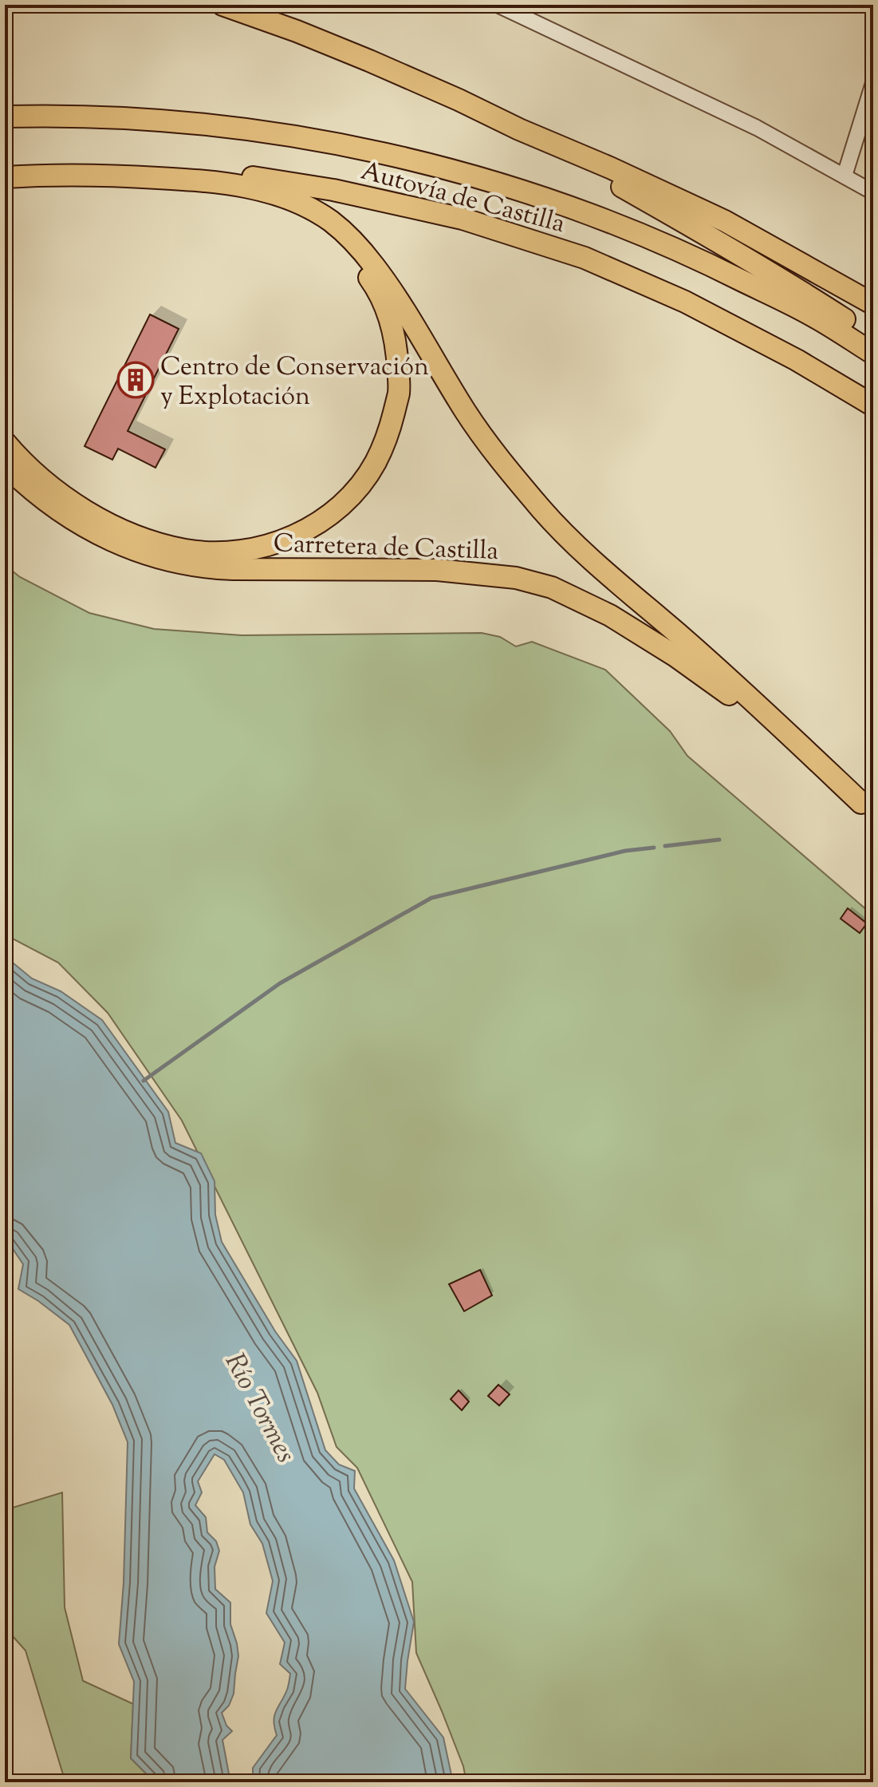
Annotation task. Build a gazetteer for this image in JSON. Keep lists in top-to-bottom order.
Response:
{
  "streets": {
    "highway": ["Autovía de Castilla", "Carretera de Castilla"]
  },
  "water": ["Río Tormes"],
  "places": {
    "building": ["Centro de Conservación y Explotación"]
  }
}
